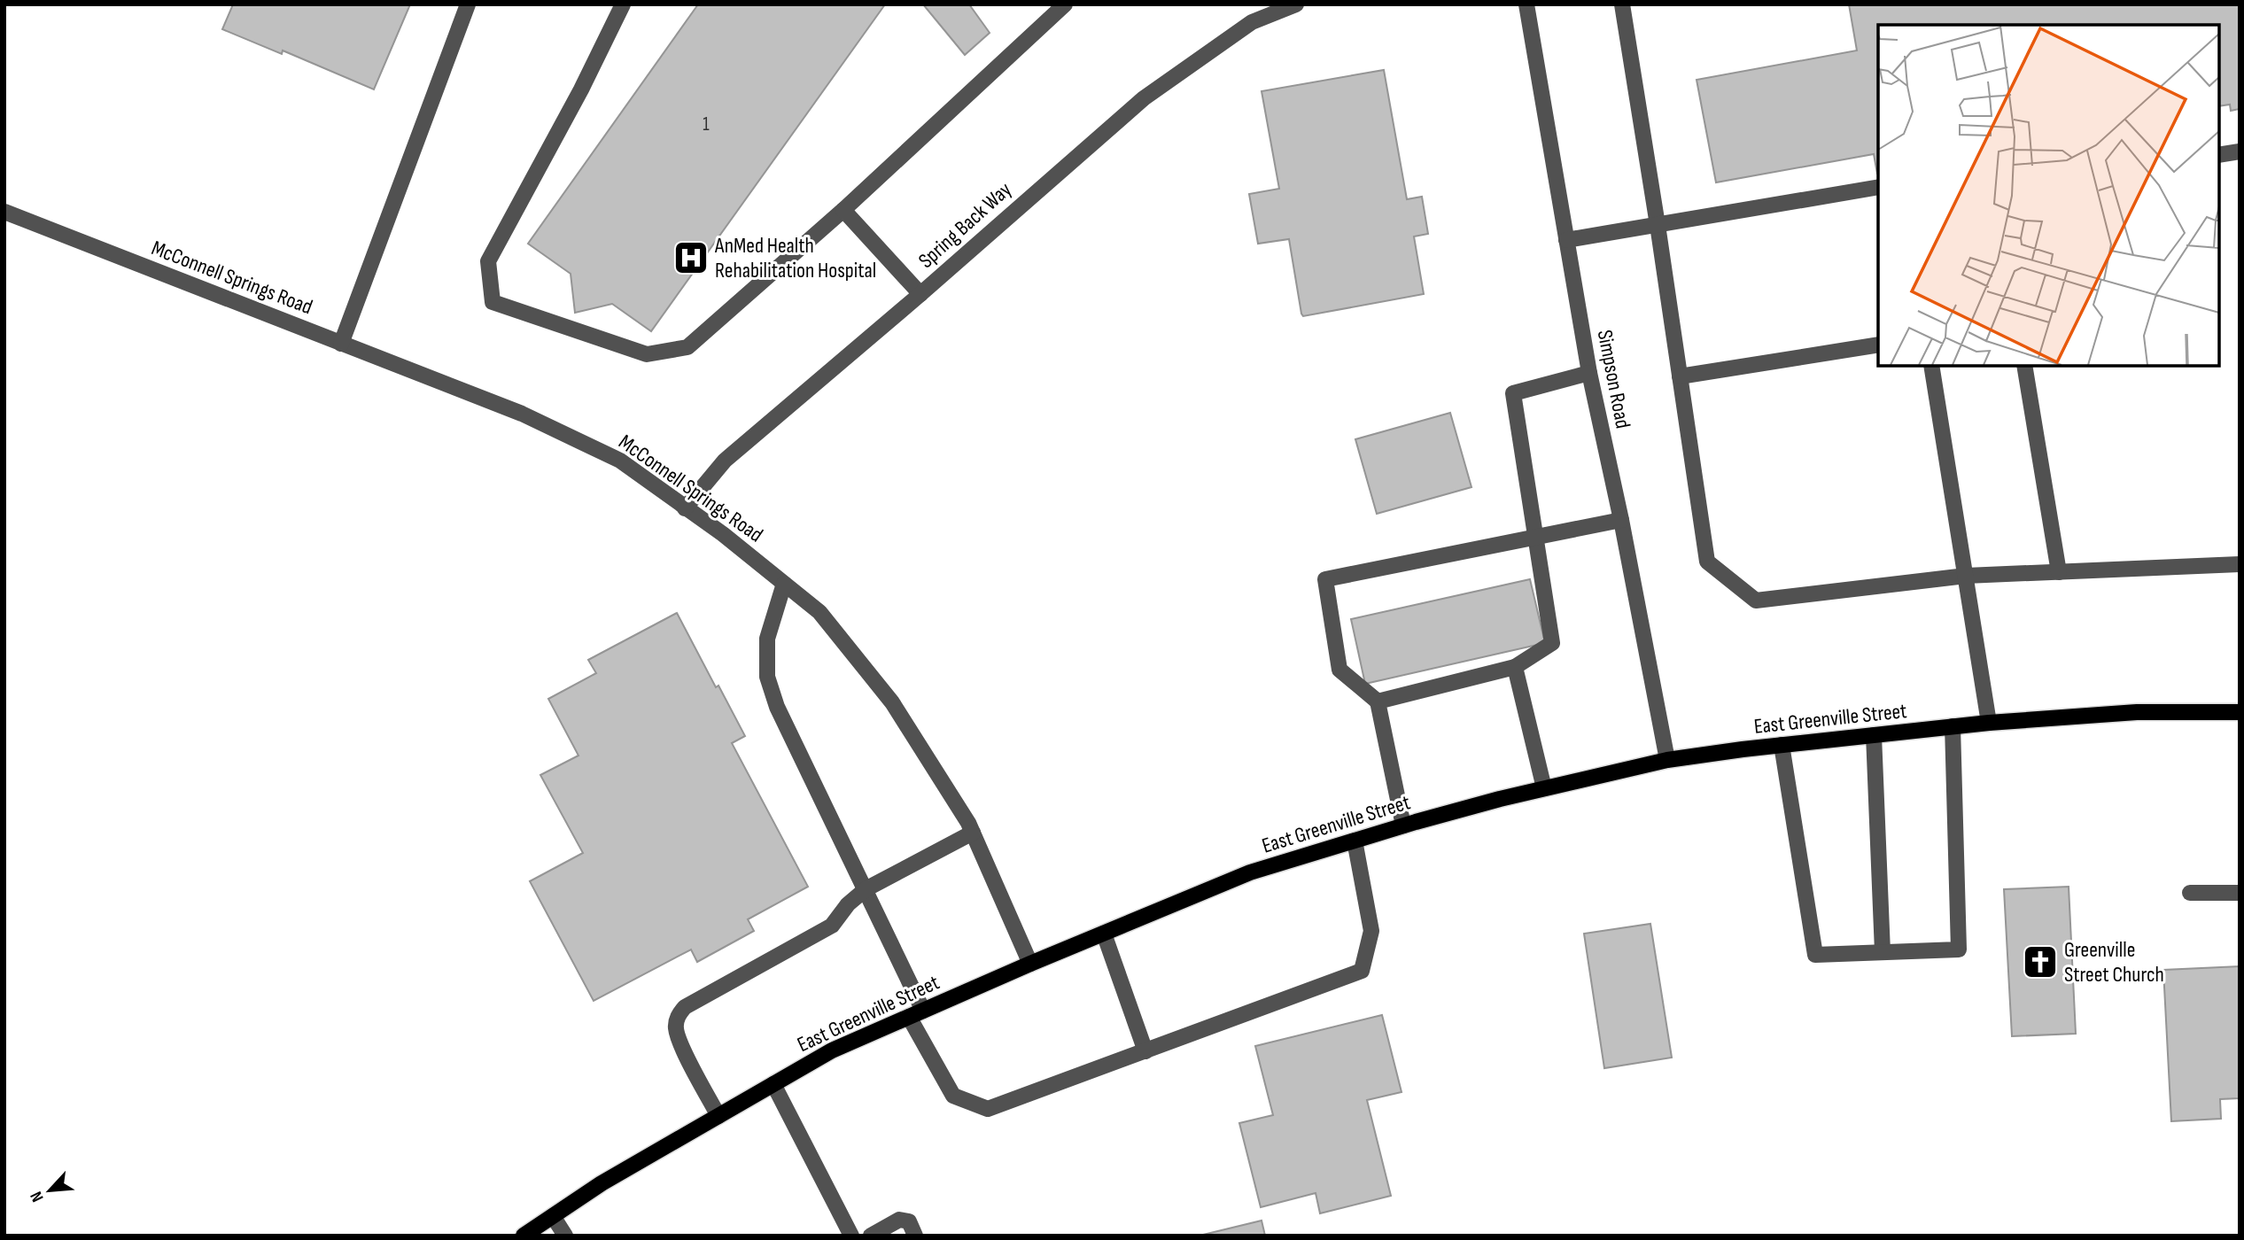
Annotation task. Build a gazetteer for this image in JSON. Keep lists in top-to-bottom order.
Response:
{
  "streets": {
    "main road": ["East Greenville Street"],
    "street": ["Spring Back Way", "McConnell Springs Road", "Simpson Road"]
  },
  "crossings": [
    ["Spring Back Way", "McConnell Springs Road"],
    ["McConnell Springs Road", "East Greenville Street"],
    ["Simpson Road", "East Greenville Street"]
  ],
  "places": {
    "hospital": ["AnMed Health Rehabilitation Hospital"],
    "church": ["Greenville Street Church"]
  },
  "house_numbers": ["1"],
  "north": "bottom left"
}
